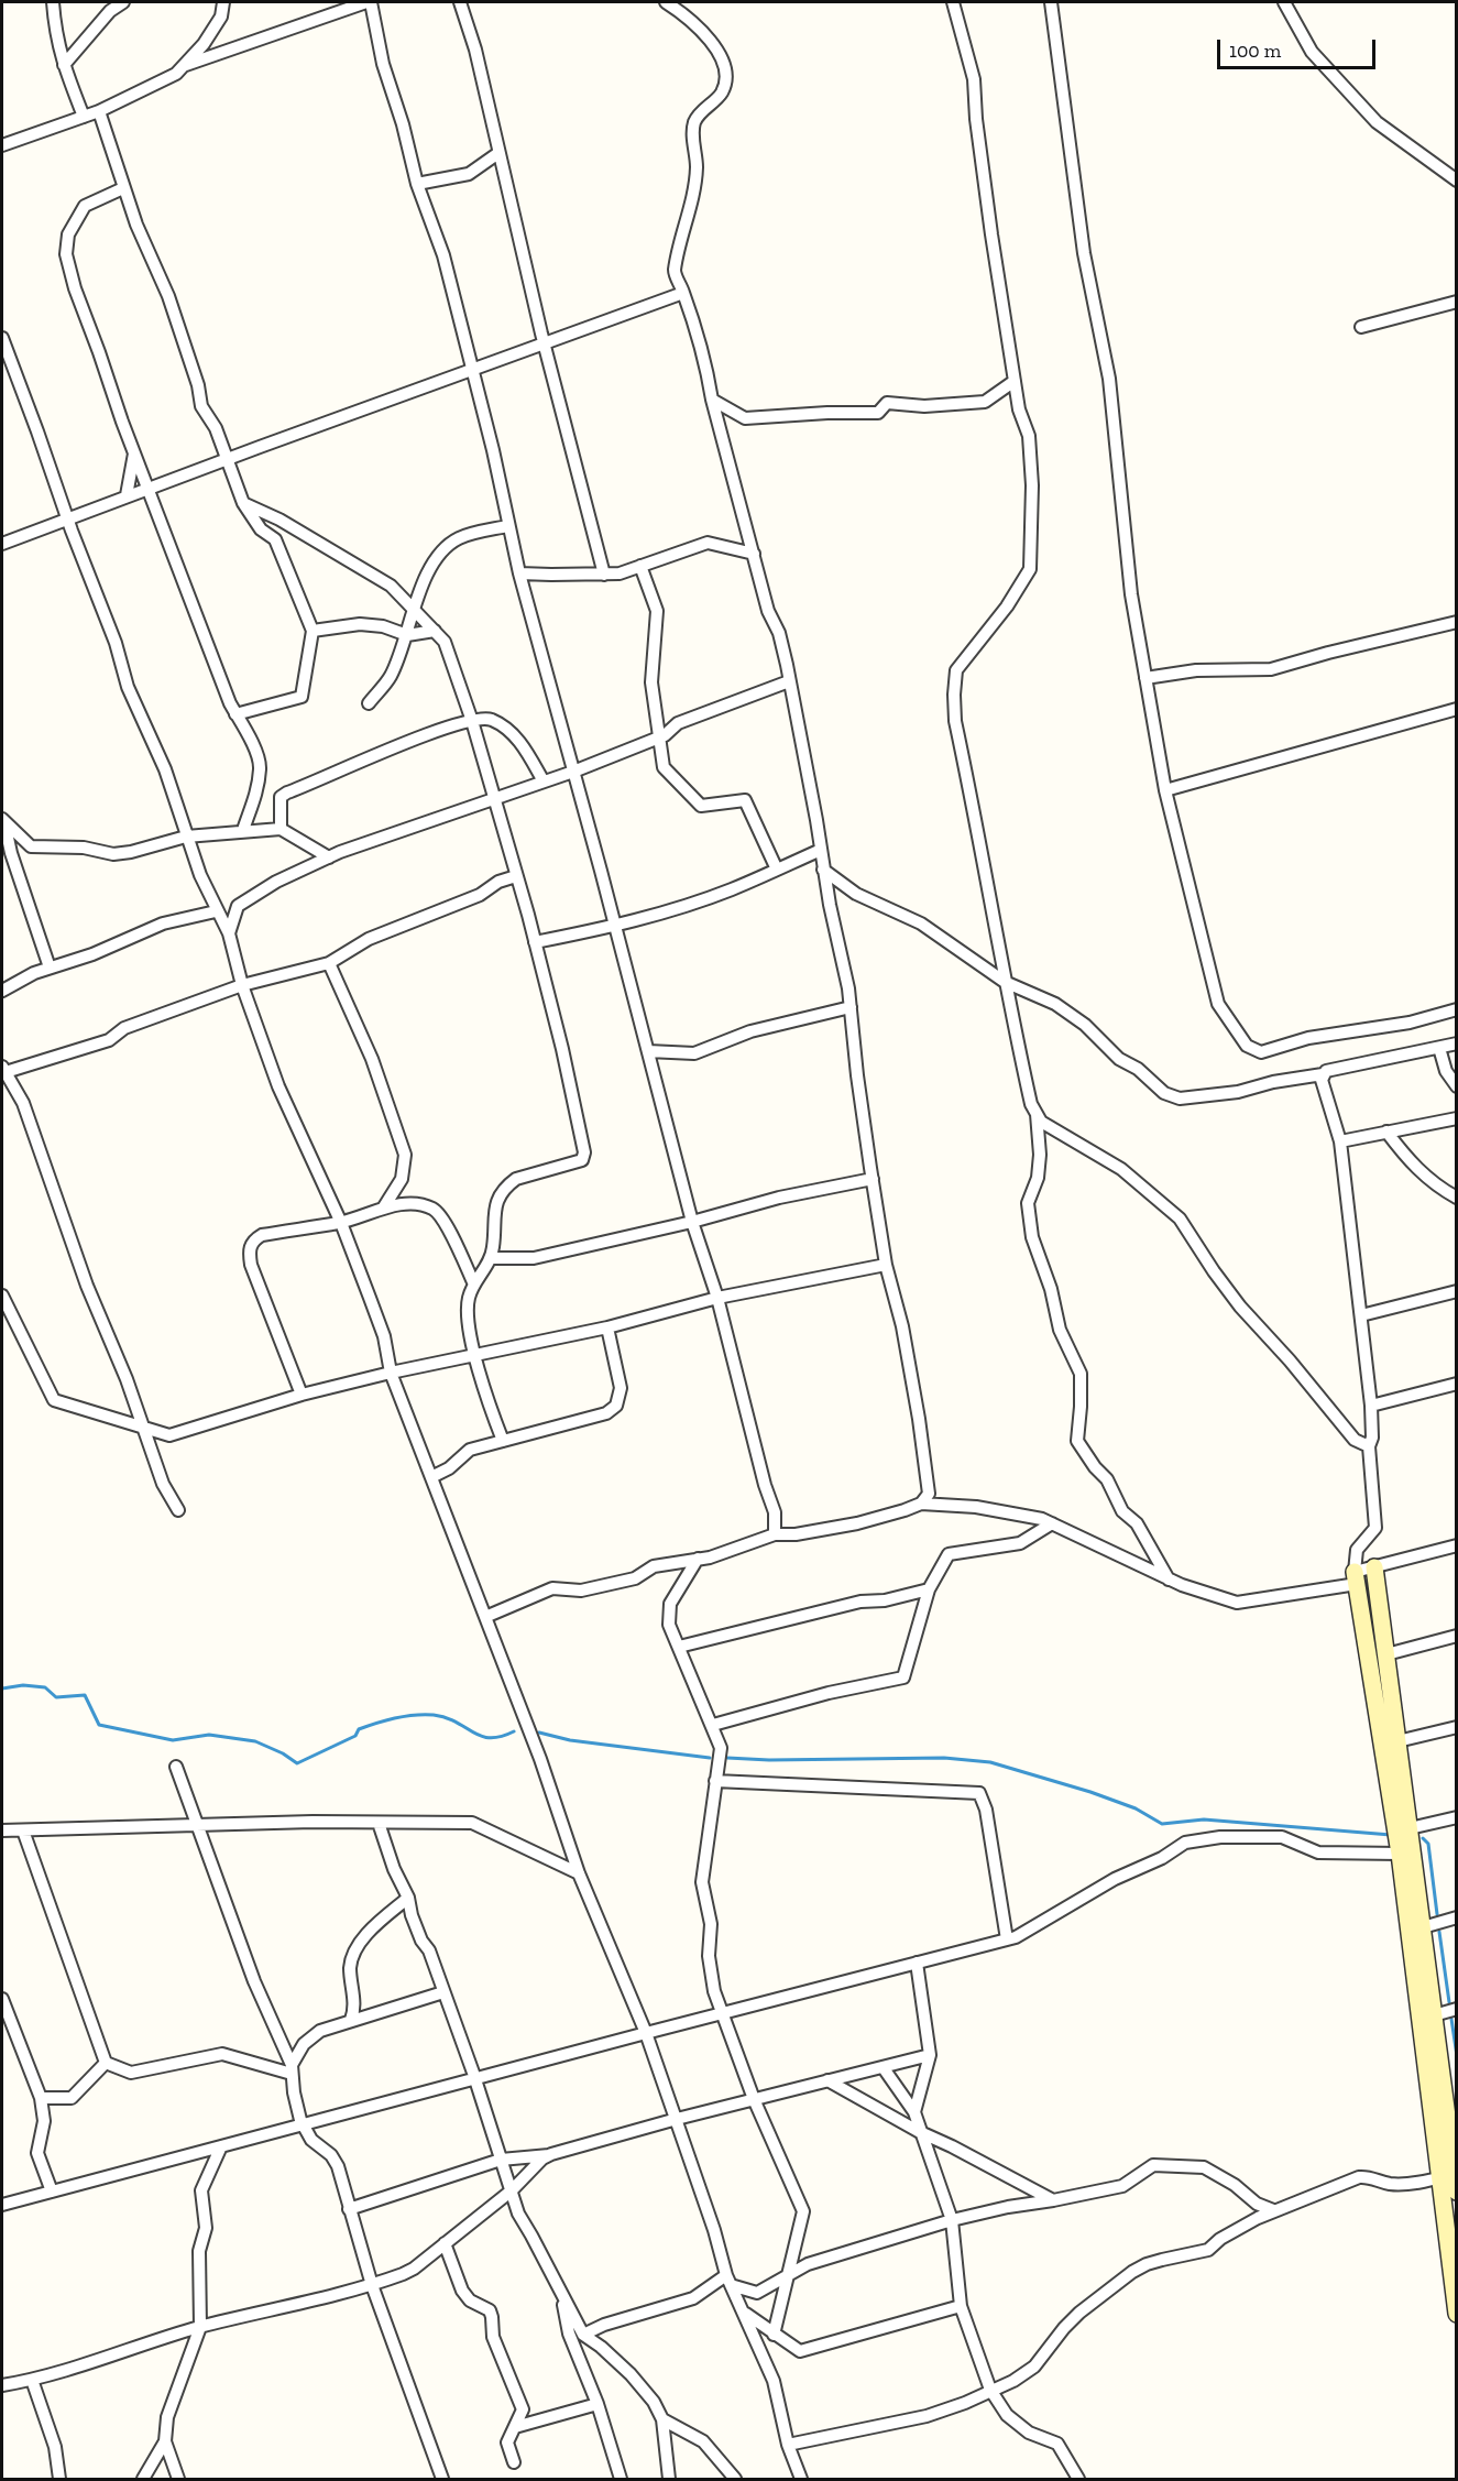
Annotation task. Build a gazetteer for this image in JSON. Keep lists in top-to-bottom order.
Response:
{
  "scale_bar": "100 m"
}
